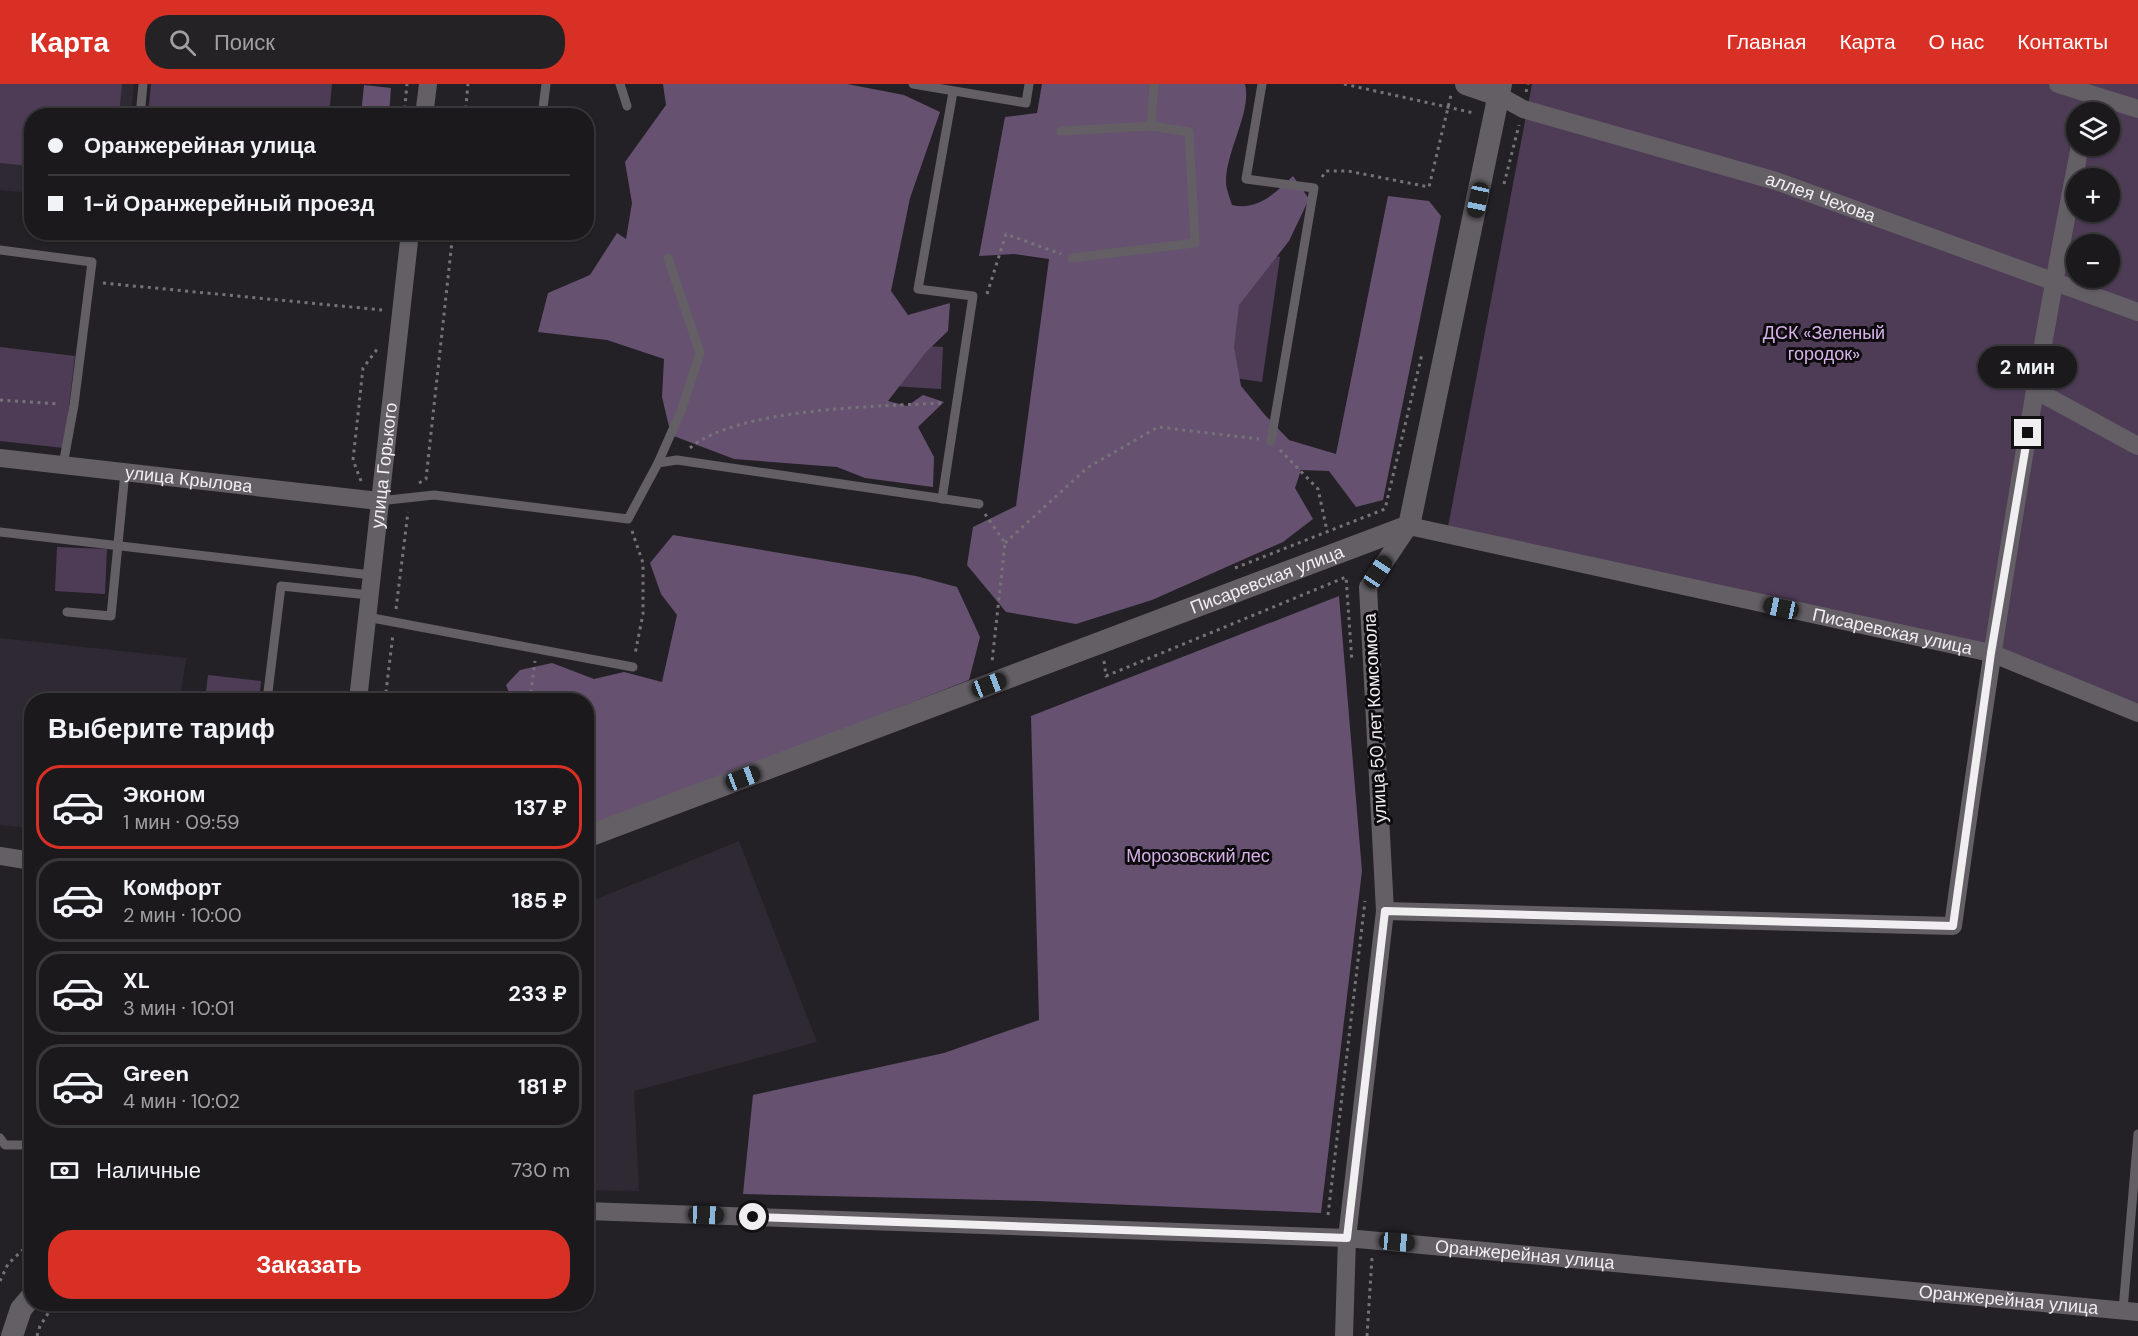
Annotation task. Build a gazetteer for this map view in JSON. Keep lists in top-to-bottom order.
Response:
{
  "streets": {
    "street": [
      "аллея Чехова",
      "улица Горького",
      "улица Крылова",
      "Писаревская улица",
      "улица 50 лет Комсомола",
      "Оранжерейная улица"
    ]
  },
  "crossings": [
    ["аллея Чехова", "улица 50 лет Комсомола"],
    ["улица Горького", "улица Крылова"],
    ["Писаревская улица", "улица 50 лет Комсомола"],
    ["улица 50 лет Комсомола", "Оранжерейная улица"]
  ],
  "parks": ["ДСК «Зеленый городок»", "Морозовский лес"],
  "page": {
    "header": "Карта",
    "search": "Поиск",
    "nav": [
      "Главная",
      "Карта",
      "О нас",
      "Контакты"
    ],
    "map_buttons": ["+", "−"],
    "banner": ["Оранжерейная улица", "1-й Оранжерейный проезд"],
    "bubble": "2 мин",
    "heading": "Выберите тариф",
    "list": [
      {
        "name": "Эконом",
        "note": "1 мин · 09:59",
        "value": "137 ₽"
      },
      {
        "name": "Комфорт",
        "note": "2 мин · 10:00",
        "value": "185 ₽"
      },
      {
        "name": "XL",
        "note": "3 мин · 10:01",
        "value": "233 ₽"
      },
      {
        "name": "Green",
        "note": "4 мин · 10:02",
        "value": "181 ₽"
      }
    ],
    "pay": ["Наличные", "730 m"],
    "buttons": "Заказать"
  }
}
